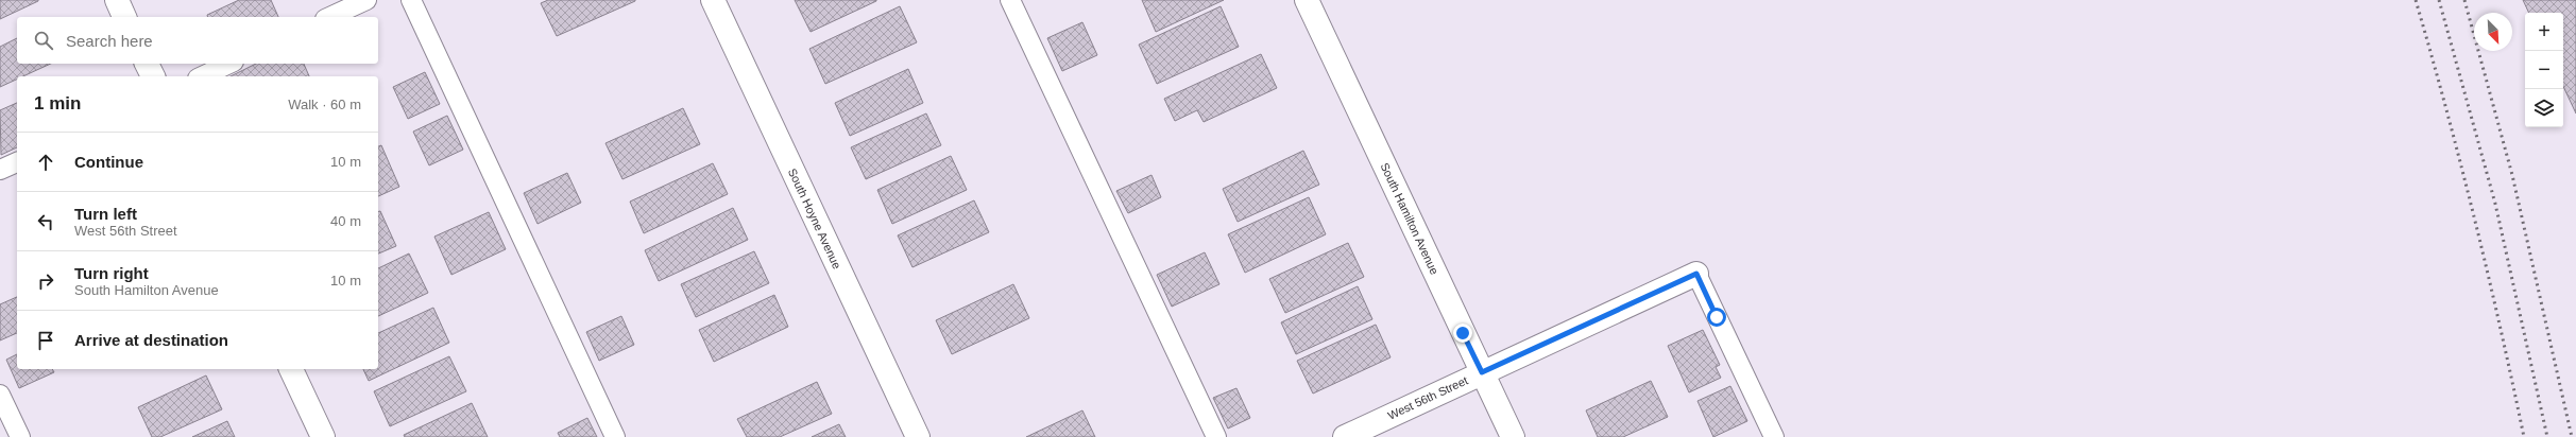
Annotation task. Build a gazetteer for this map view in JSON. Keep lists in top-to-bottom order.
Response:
{
  "streets": {
    "street": ["South Hoyne Avenue", "South Hamilton Avenue", "West 56th Street"]
  },
  "crossings": [
    ["South Hamilton Avenue", "West 56th Street"]
  ],
  "north": "bottom right",
  "page": {
    "map_buttons": ["+", "−"],
    "search": "Search here",
    "heading": ["1 min", "Walk · 60 m"],
    "list": [
      ["Continue", "10 m"],
      ["Turn left", "West 56th Street", "40 m"],
      ["Turn right", "South Hamilton Avenue", "10 m"],
      "Arrive at destination"
    ]
  }
}
